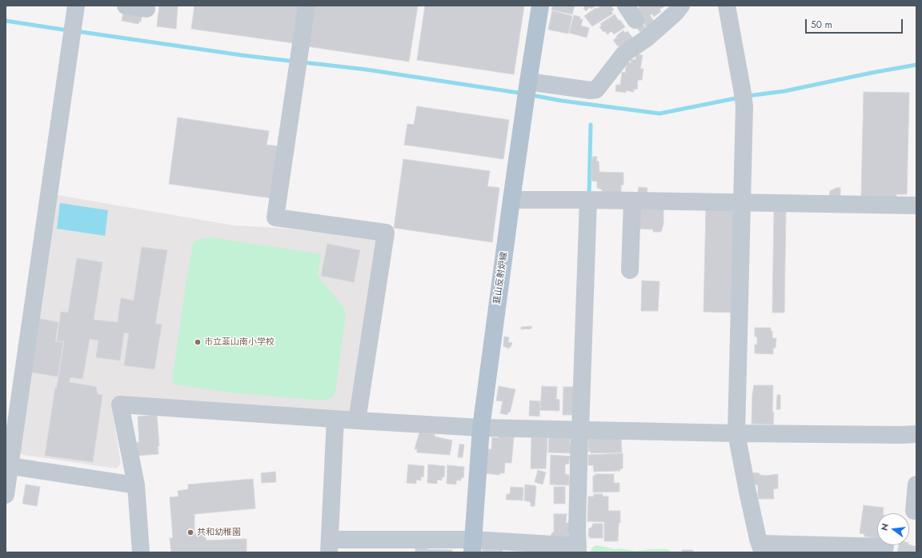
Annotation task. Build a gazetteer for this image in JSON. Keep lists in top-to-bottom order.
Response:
{
  "streets": {
    "main road": ["韮山反射炉線"]
  },
  "places": ["市立韮山南小学校", "共和幼稚園"],
  "scale_bar": "50 m",
  "north": "left"
}
